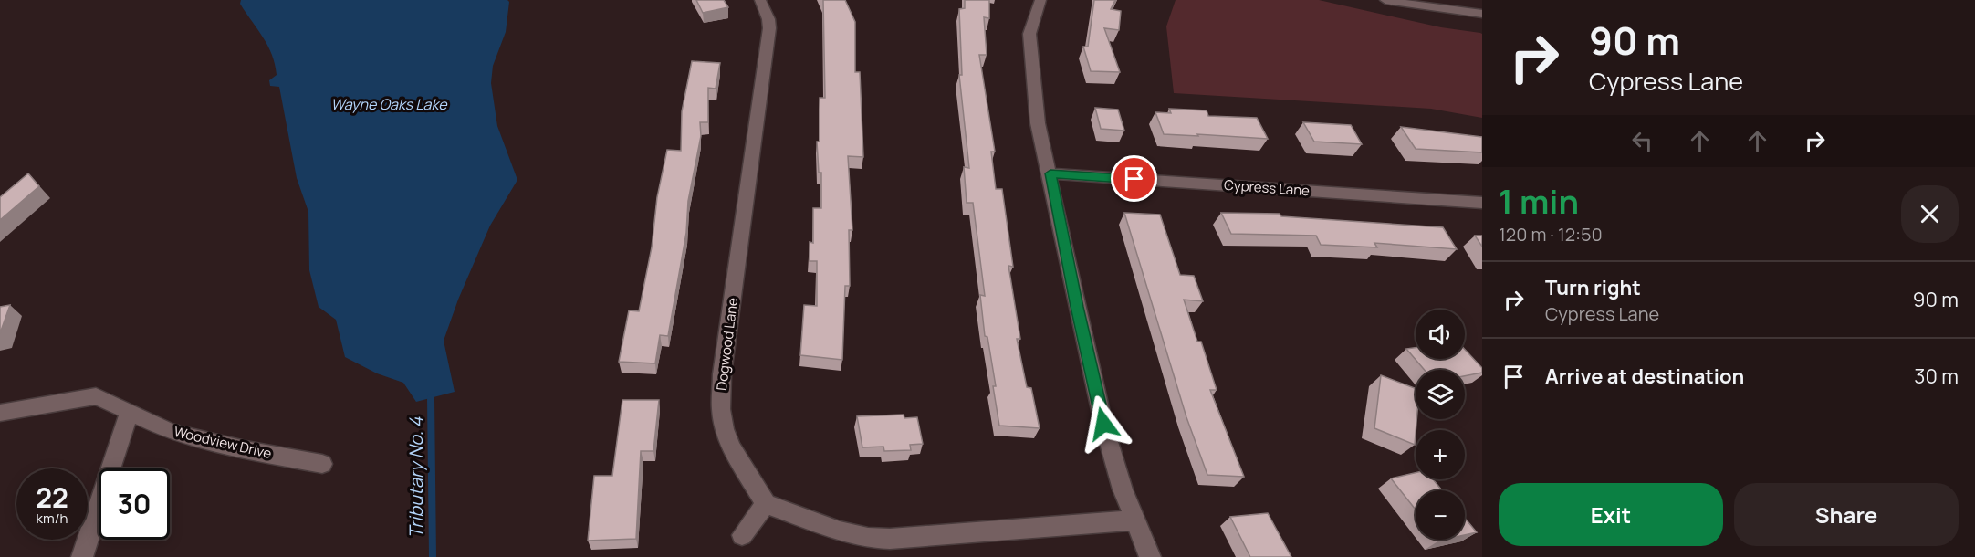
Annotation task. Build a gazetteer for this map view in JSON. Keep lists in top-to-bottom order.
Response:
{
  "streets": {
    "street": ["Cypress Lane", "Dogwood Lane", "Woodview Drive"]
  },
  "water": ["Wayne Oaks Lake", "Tributary No. 4"],
  "page": {
    "turn": ["90 m", "Cypress Lane"],
    "heading": ["1 min", "120 m · 12:50"],
    "list": [
      {
        "name": "Turn right",
        "note": "Cypress Lane",
        "value": "90 m"
      },
      {
        "name": "Arrive at destination",
        "value": "30 m"
      }
    ],
    "map_buttons": ["+", "−"],
    "speed": "22 km/h",
    "limit": "30",
    "buttons": ["Exit", "Share"]
  }
}
